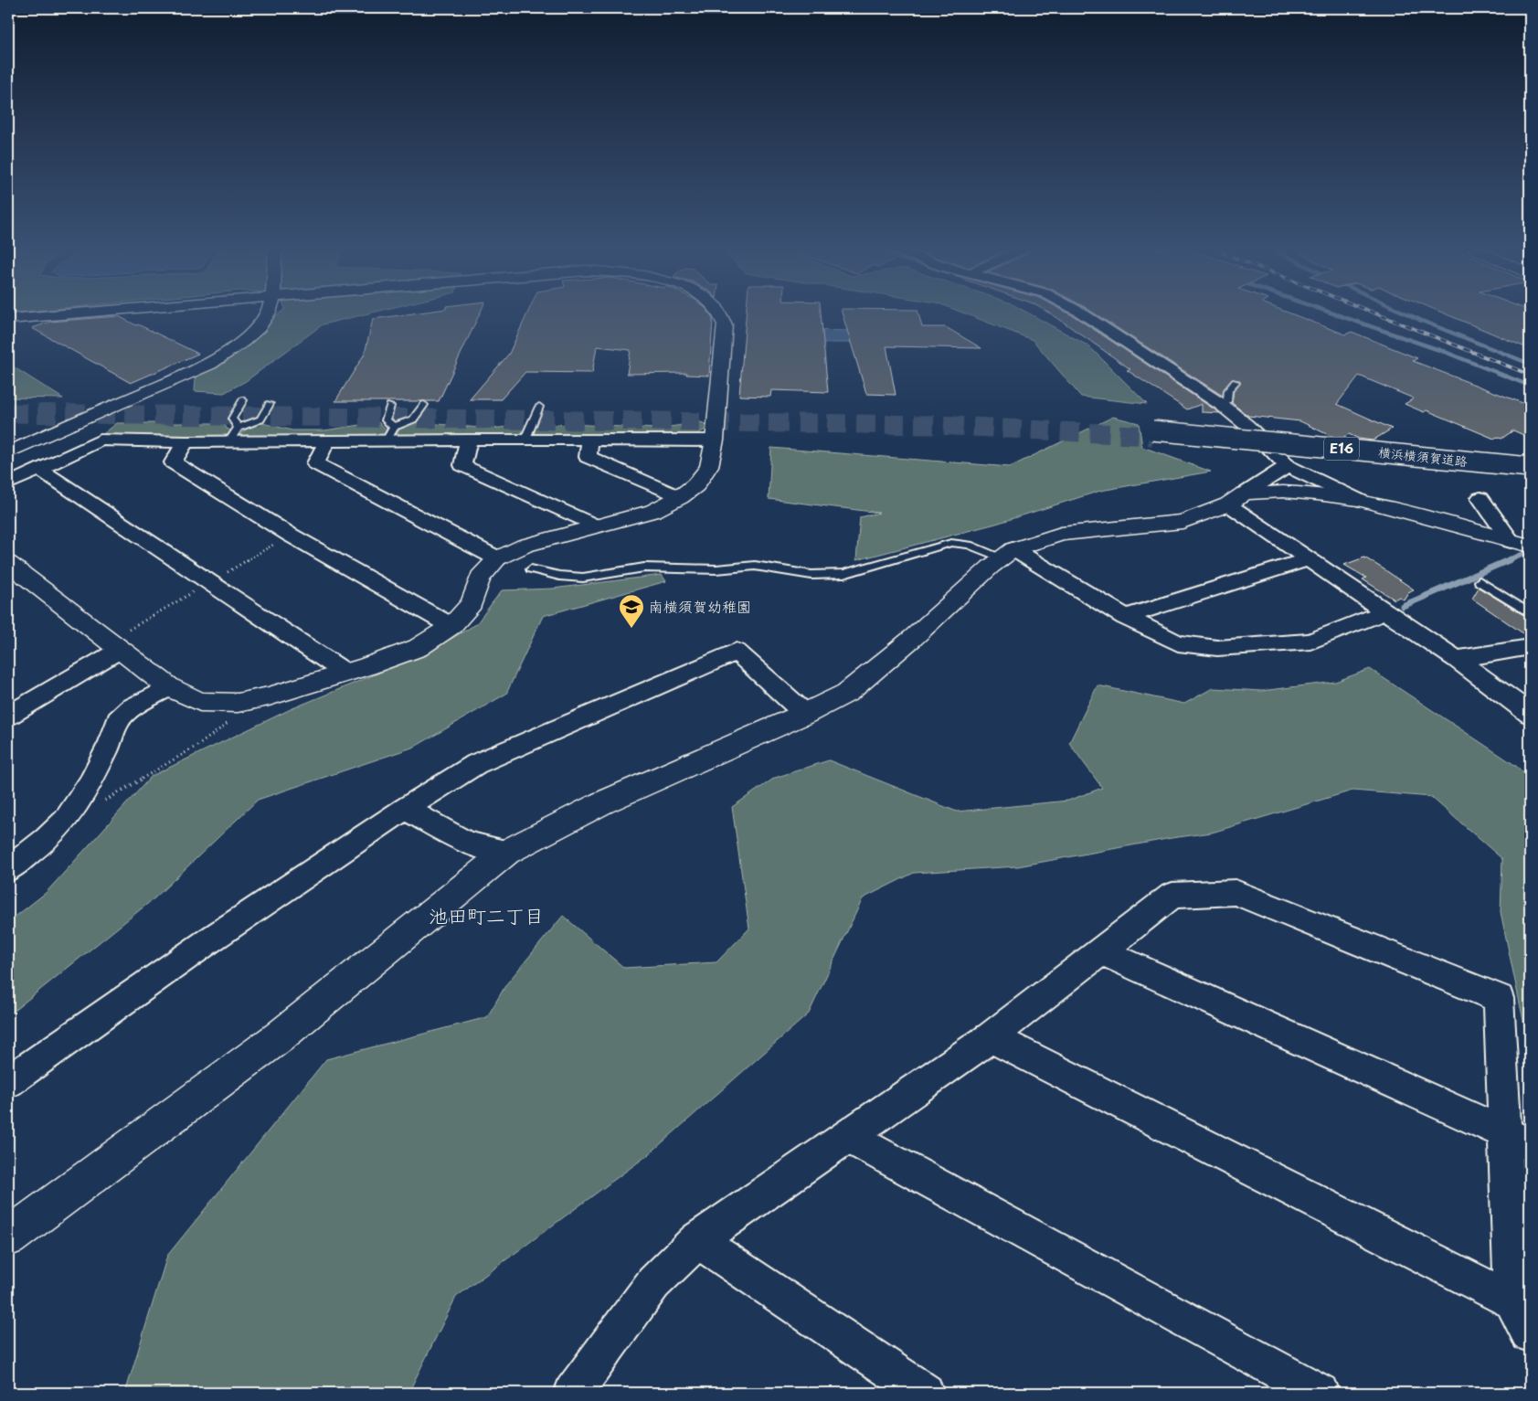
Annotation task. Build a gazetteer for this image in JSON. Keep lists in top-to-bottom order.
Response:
{
  "streets": {
    "main road": ["E16", "横浜横須賀道路"]
  },
  "districts": ["池田町二丁目"],
  "places": {
    "school or university": ["南横須賀幼稚園"]
  }
}
